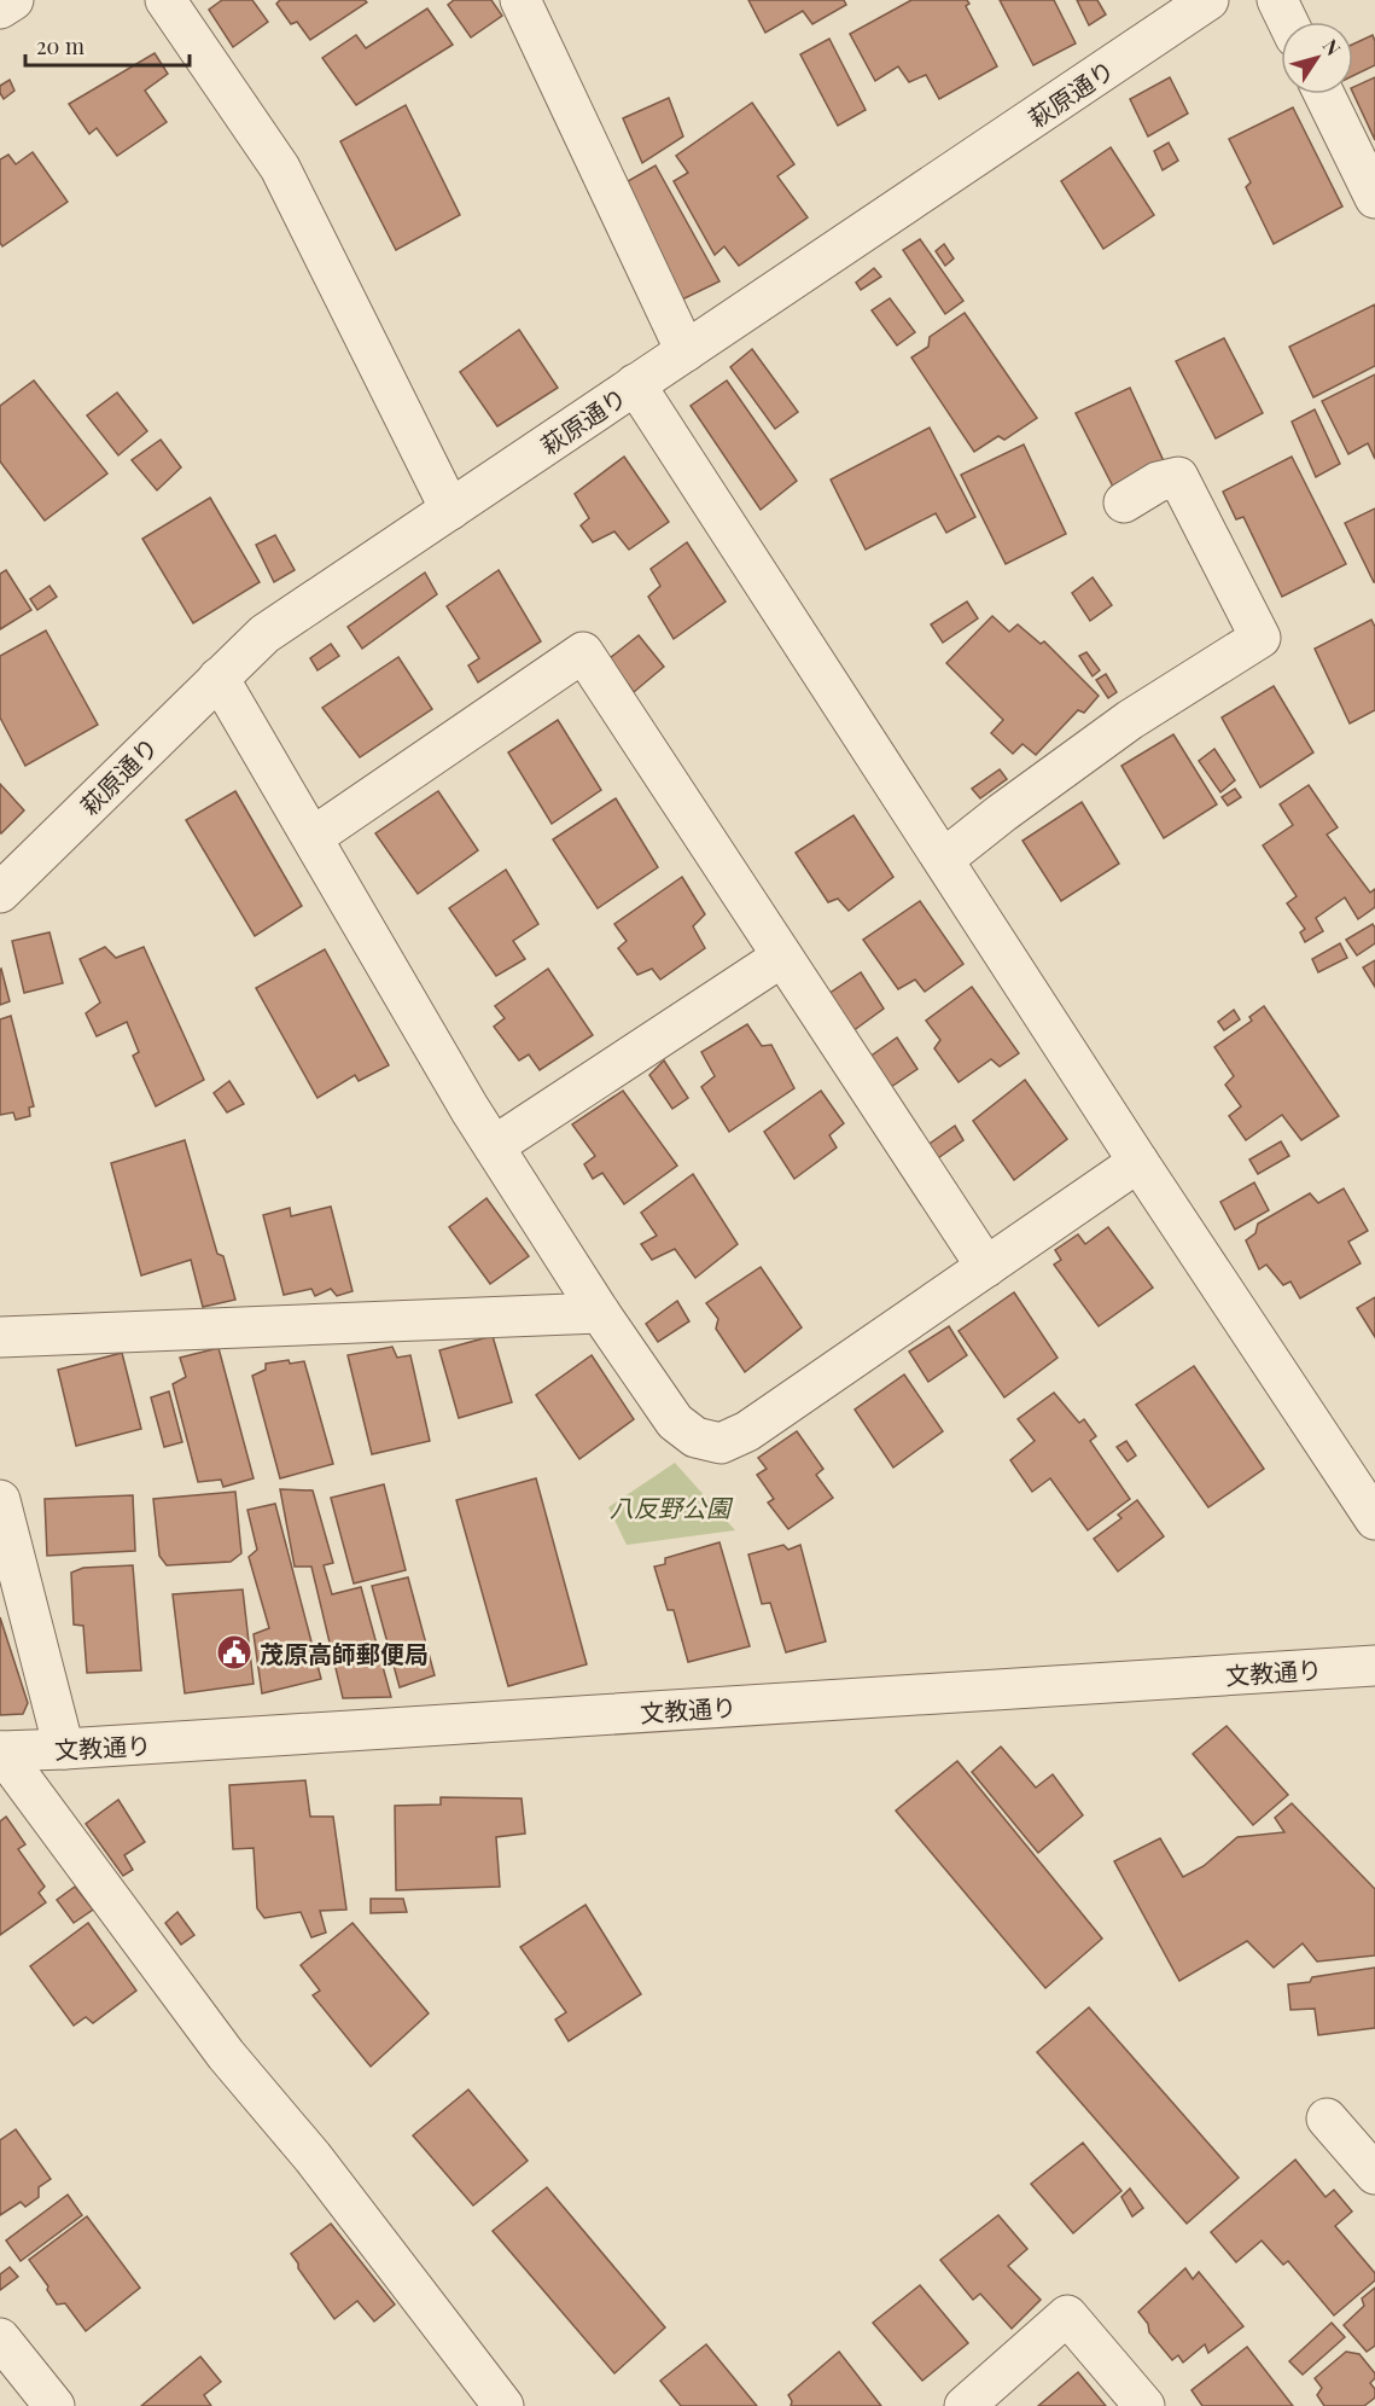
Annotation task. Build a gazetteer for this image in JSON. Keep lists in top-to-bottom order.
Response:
{
  "streets": {
    "street": ["萩原通り", "文教通り"]
  },
  "parks": ["八反野公園"],
  "places": {
    "public building": ["茂原高師郵便局"]
  },
  "scale_bar": "20 m",
  "north": "top right"
}
